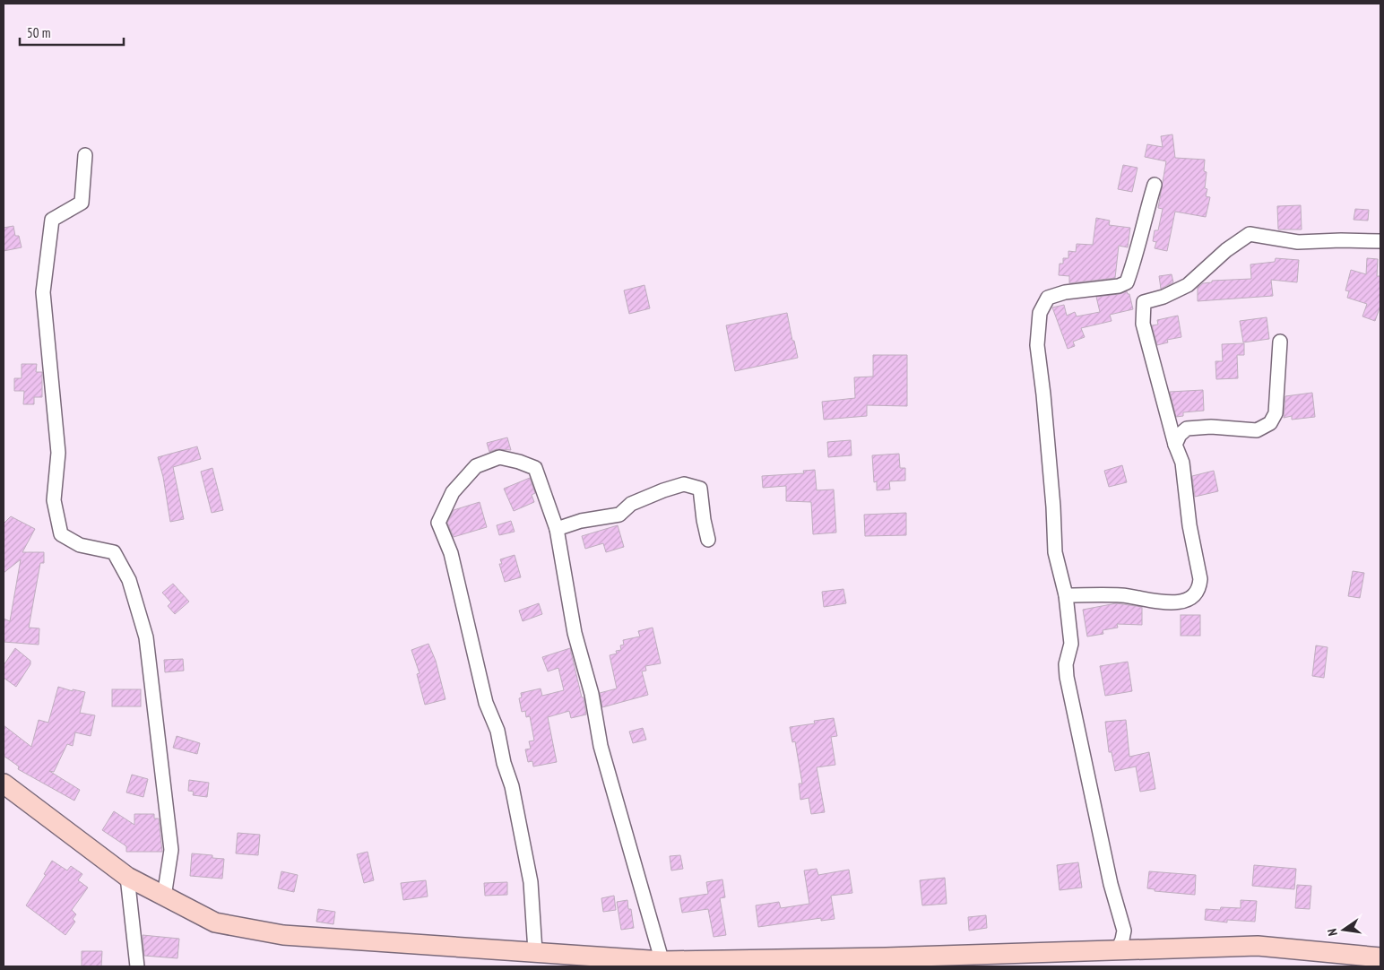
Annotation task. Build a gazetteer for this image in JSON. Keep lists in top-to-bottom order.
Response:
{
  "scale_bar": "50 m",
  "north": "left"
}
